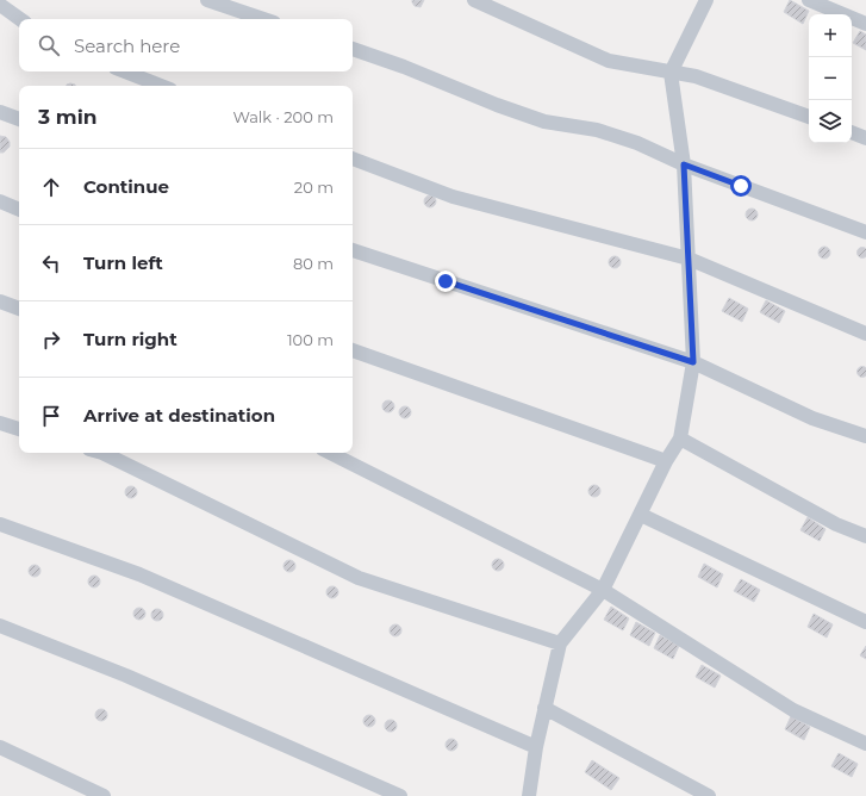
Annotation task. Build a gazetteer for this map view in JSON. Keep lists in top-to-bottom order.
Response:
{
  "page": {
    "map_buttons": ["+", "−"],
    "search": "Search here",
    "heading": ["3 min", "Walk · 200 m"],
    "list": [
      ["Continue", "20 m"],
      ["Turn left", "80 m"],
      ["Turn right", "100 m"],
      "Arrive at destination"
    ]
  }
}
